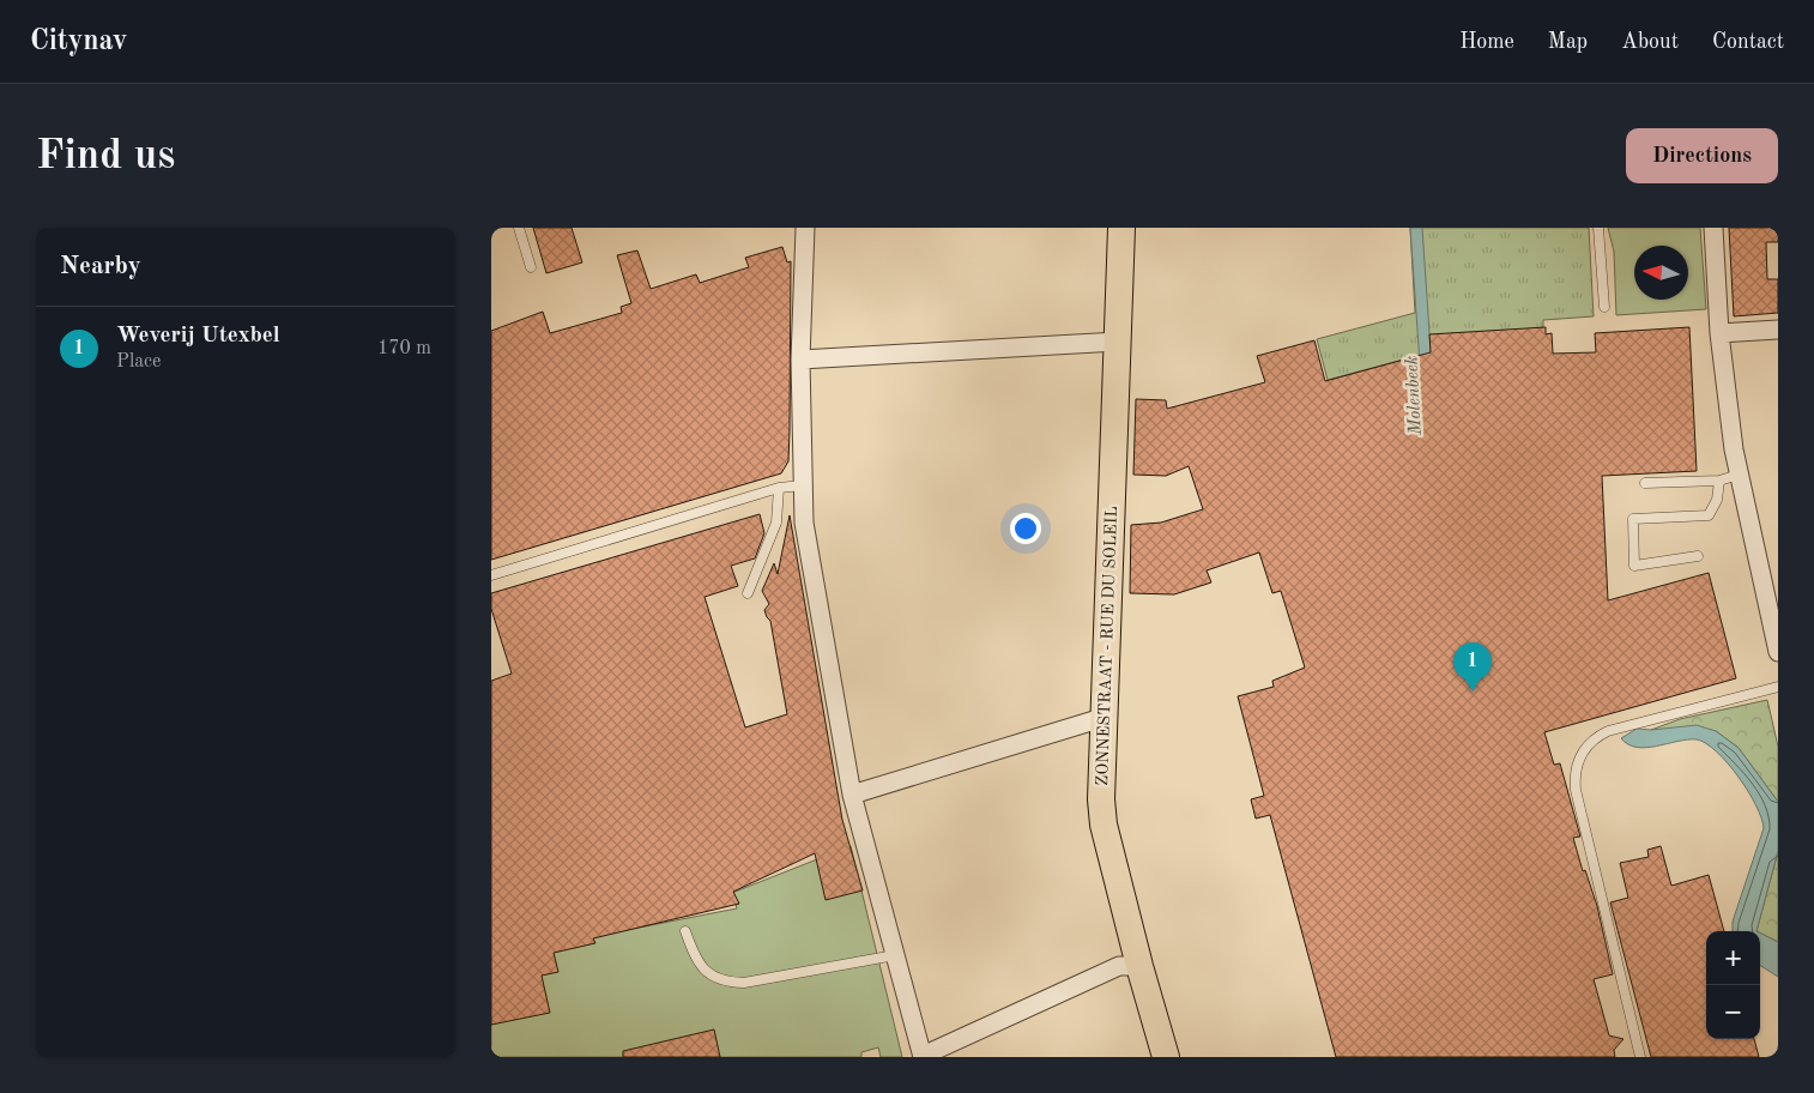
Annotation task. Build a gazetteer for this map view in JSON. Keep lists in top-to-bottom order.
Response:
{
  "streets": {
    "main road": ["ZONNESTRAAT - RUE DU SOLEIL"]
  },
  "water": ["Molenbeek"],
  "north": "left",
  "page": {
    "header": "Citynav",
    "nav": [
      "Home",
      "Map",
      "About",
      "Contact"
    ],
    "buttons": "Directions",
    "title": "Find us",
    "heading": "Nearby",
    "list": [
      {
        "mark": "1",
        "name": "Weverij Utexbel",
        "note": "Place",
        "value": "170 m"
      }
    ],
    "pins": "1",
    "map_buttons": ["+", "−"]
  }
}
